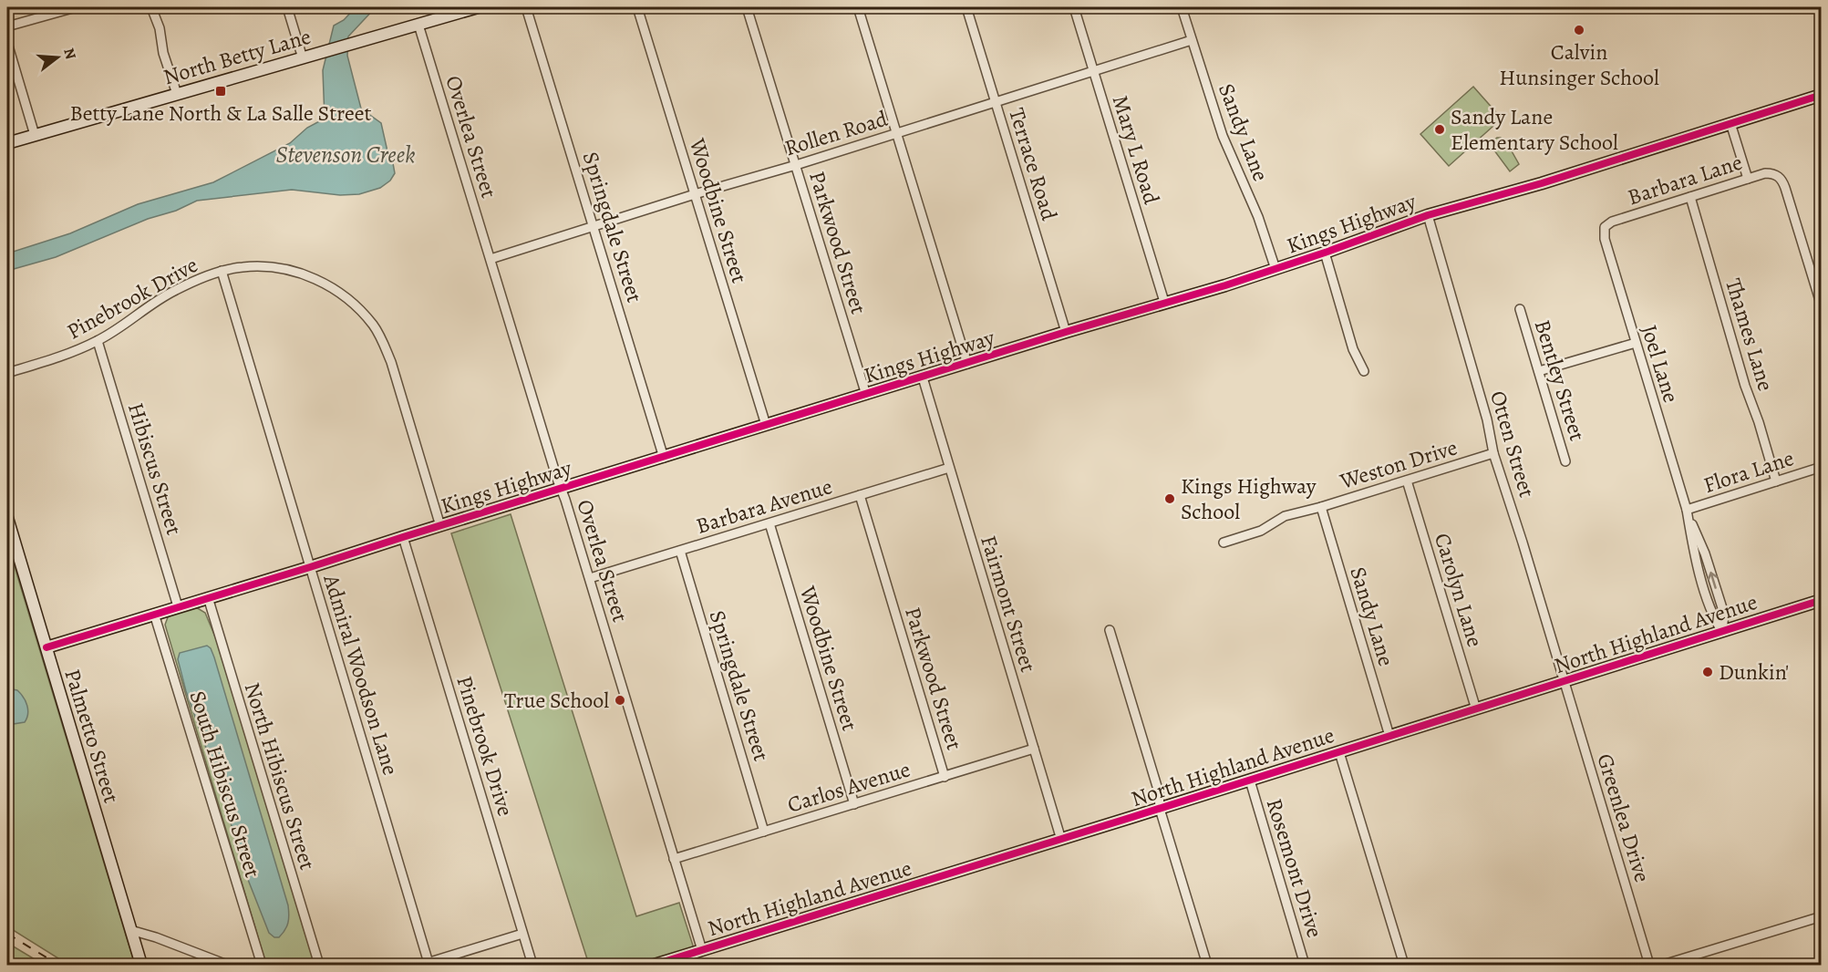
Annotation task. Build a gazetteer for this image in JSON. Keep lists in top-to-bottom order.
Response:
{
  "streets": {
    "street": [
      "North Betty Lane",
      "Sandy Lane",
      "Rollen Road",
      "Overlea Street",
      "Mary L Road",
      "Terrace Road",
      "Barbara Lane",
      "Woodbine Street",
      "Kings Highway",
      "Springdale Street",
      "Parkwood Street",
      "Pinebrook Drive",
      "Thames Lane",
      "Joel Lane",
      "Bentley Street",
      "Otten Street",
      "Weston Drive",
      "Hibiscus Street",
      "Flora Lane",
      "Barbara Avenue",
      "Carolyn Lane",
      "Fairmont Street",
      "North Highland Avenue",
      "Admiral Woodson Lane",
      "Palmetto Street",
      "North Hibiscus Street",
      "South Hibiscus Street",
      "Carlos Avenue",
      "Greenlea Drive",
      "Rosemont Drive"
    ]
  },
  "crossings": [
    ["North Betty Lane", "Overlea Street"],
    ["Sandy Lane", "Rollen Road"],
    ["Sandy Lane", "Kings Highway"],
    ["Sandy Lane", "Weston Drive"],
    ["Sandy Lane", "North Highland Avenue"],
    ["Rollen Road", "Overlea Street"],
    ["Rollen Road", "Mary L Road"],
    ["Rollen Road", "Terrace Road"],
    ["Rollen Road", "Woodbine Street"],
    ["Rollen Road", "Springdale Street"],
    ["Rollen Road", "Parkwood Street"],
    ["Overlea Street", "Kings Highway"],
    ["Overlea Street", "Barbara Avenue"],
    ["Overlea Street", "North Highland Avenue"],
    ["Overlea Street", "Carlos Avenue"],
    ["Mary L Road", "Kings Highway"],
    ["Terrace Road", "Kings Highway"],
    ["Barbara Lane", "Thames Lane"],
    ["Barbara Lane", "Joel Lane"],
    ["Woodbine Street", "Kings Highway"],
    ["Woodbine Street", "Barbara Avenue"],
    ["Woodbine Street", "Carlos Avenue"],
    ["Kings Highway", "Springdale Street"],
    ["Kings Highway", "Parkwood Street"],
    ["Kings Highway", "Pinebrook Drive"],
    ["Kings Highway", "Otten Street"],
    ["Kings Highway", "Hibiscus Street"],
    ["Kings Highway", "Fairmont Street"],
    ["Kings Highway", "Admiral Woodson Lane"],
    ["Kings Highway", "Palmetto Street"],
    ["Kings Highway", "North Hibiscus Street"],
    ["Kings Highway", "South Hibiscus Street"],
    ["Springdale Street", "Barbara Avenue"],
    ["Springdale Street", "Carlos Avenue"],
    ["Parkwood Street", "Barbara Avenue"],
    ["Parkwood Street", "Carlos Avenue"],
    ["Pinebrook Drive", "Hibiscus Street"],
    ["Pinebrook Drive", "Admiral Woodson Lane"],
    ["Thames Lane", "Flora Lane"],
    ["Joel Lane", "Flora Lane"],
    ["Joel Lane", "North Highland Avenue"],
    ["Otten Street", "Weston Drive"],
    ["Otten Street", "North Highland Avenue"],
    ["Otten Street", "Greenlea Drive"],
    ["Weston Drive", "Carolyn Lane"],
    ["Barbara Avenue", "Fairmont Street"],
    ["Carolyn Lane", "North Highland Avenue"],
    ["Fairmont Street", "North Highland Avenue"],
    ["Fairmont Street", "Carlos Avenue"],
    ["North Highland Avenue", "Greenlea Drive"],
    ["North Highland Avenue", "Rosemont Drive"]
  ],
  "water": ["Stevenson Creek"],
  "places": {
    "other": [
      "Calvin Hunsinger School",
      "Sandy Lane Elementary School",
      "Kings Highway School",
      "Dunkin'",
      "True School"
    ],
    "transit": ["Betty Lane North & La Salle Street"]
  },
  "north": "right"
}
